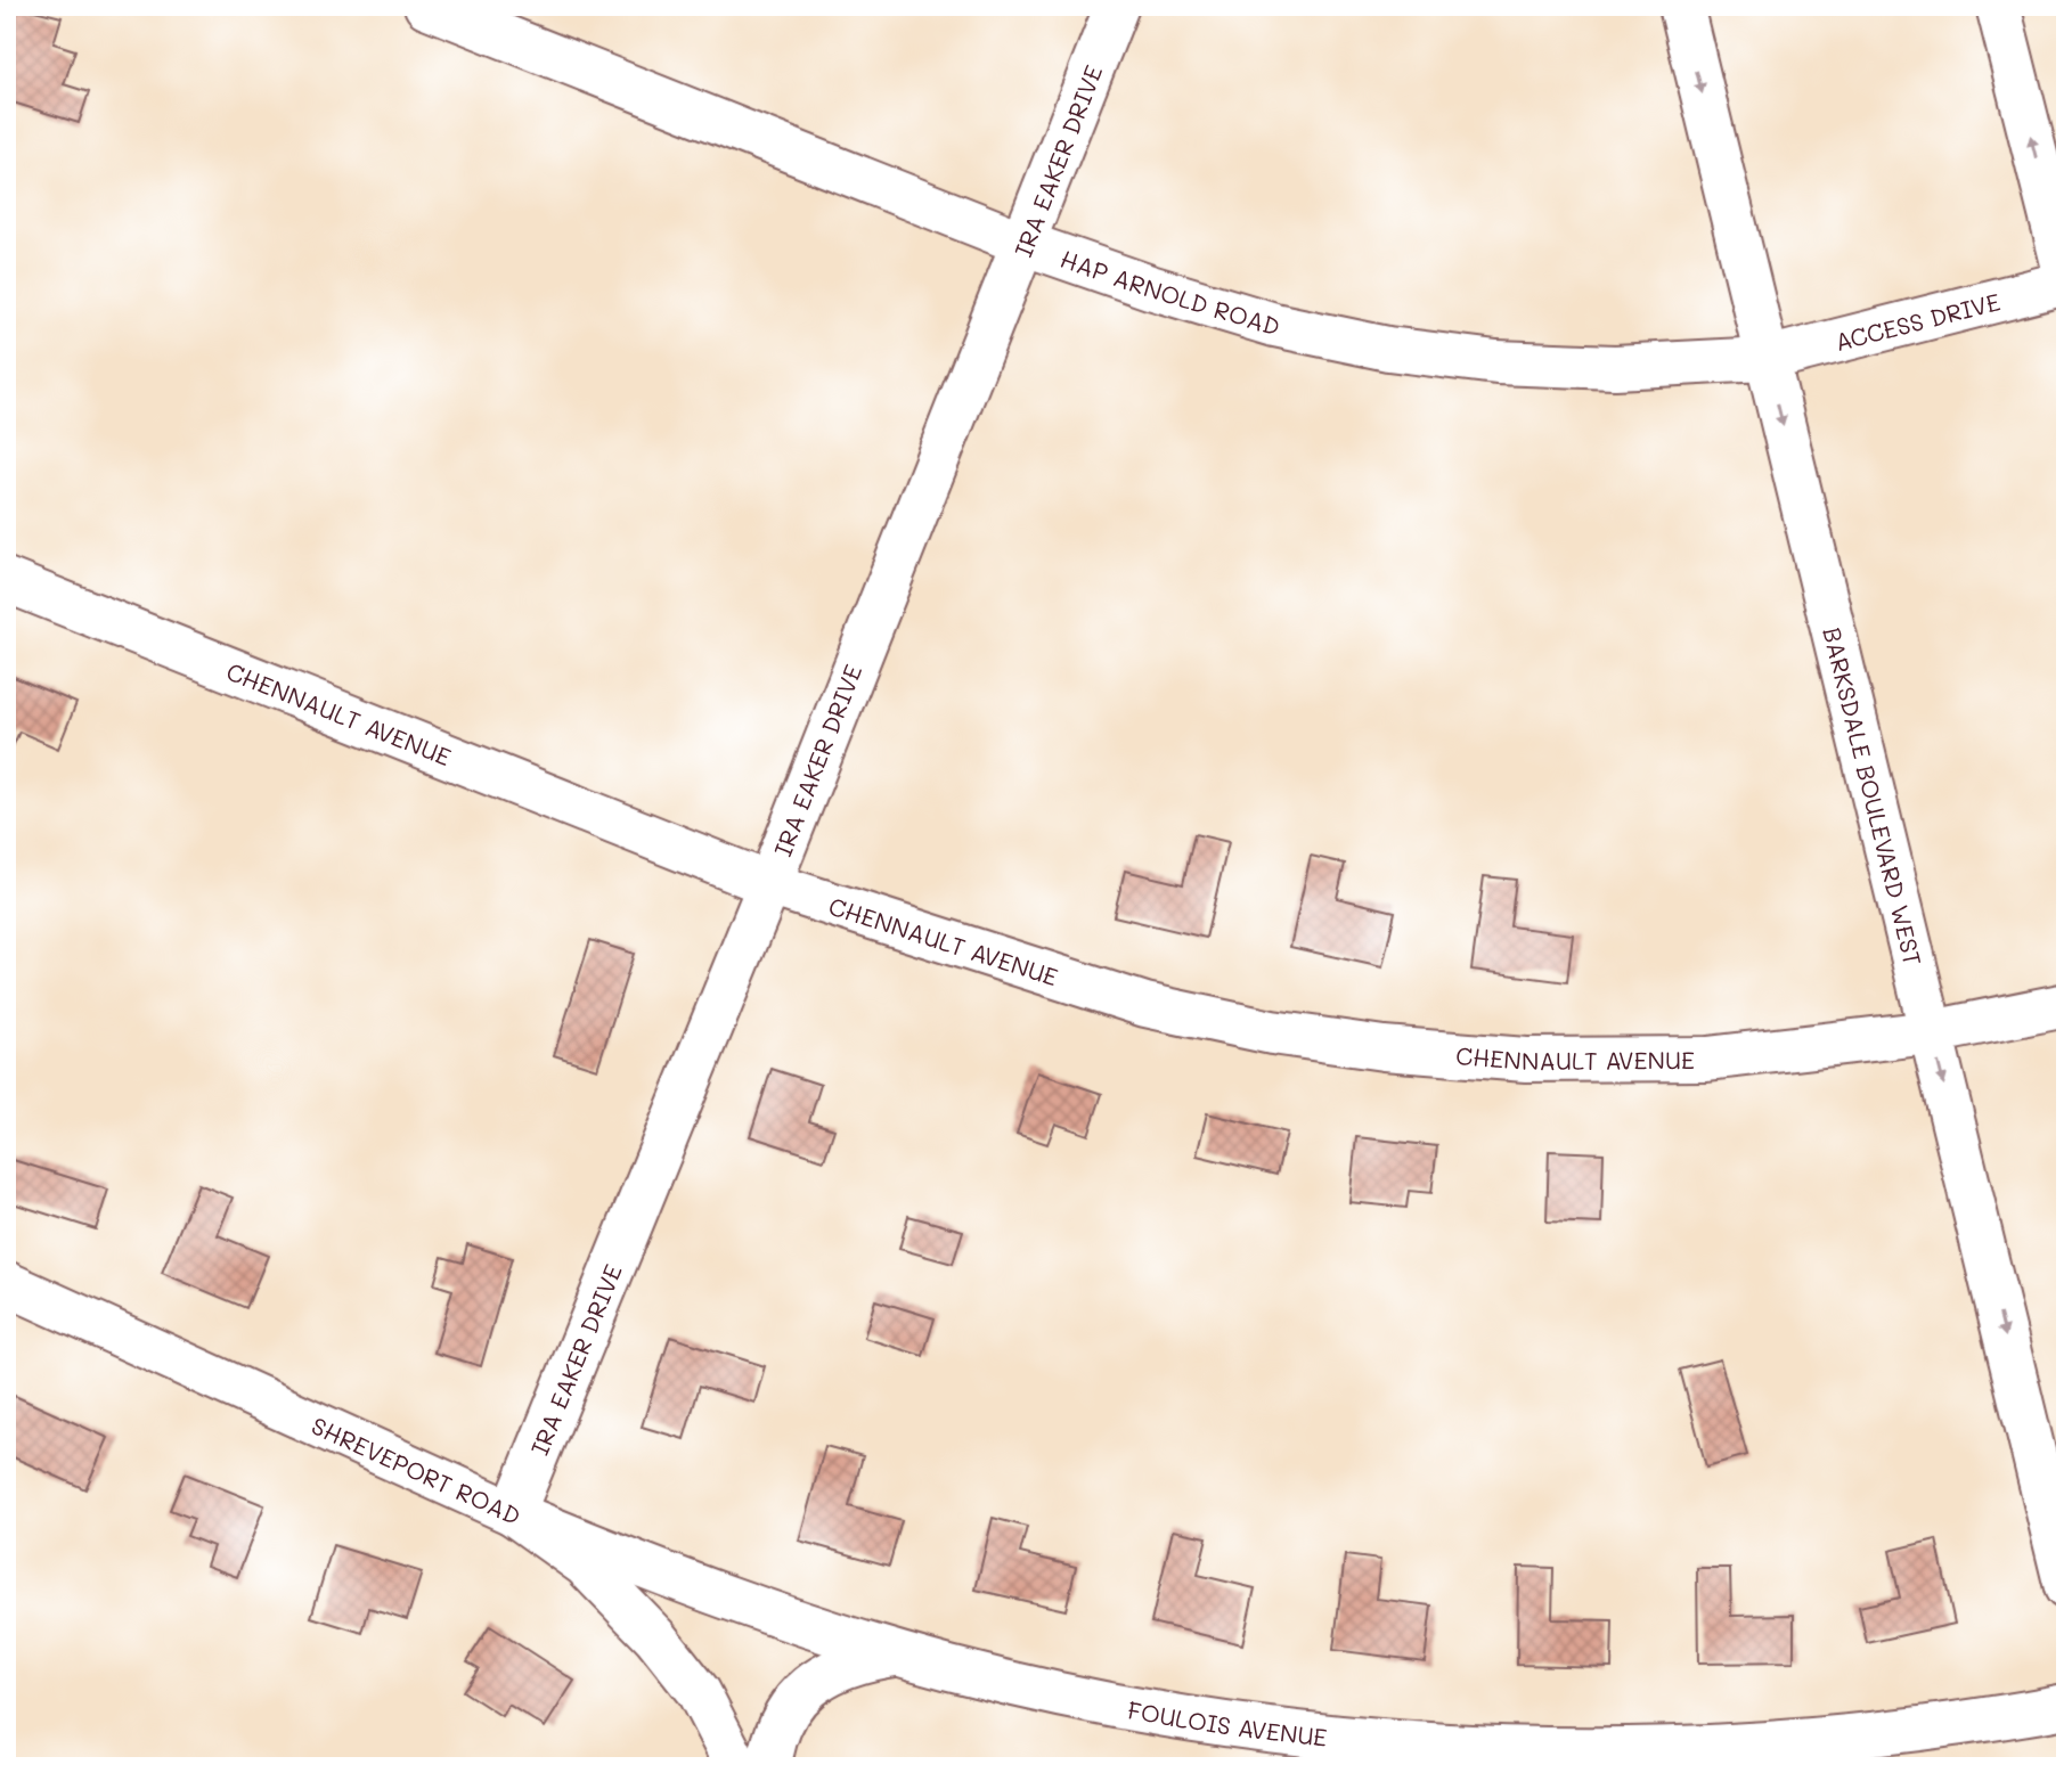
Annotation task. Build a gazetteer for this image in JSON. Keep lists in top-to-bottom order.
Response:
{
  "streets": {
    "street": [
      "IRA EAKER DRIVE",
      "HAP ARNOLD ROAD",
      "ACCESS DRIVE",
      "CHENNAULT AVENUE",
      "BARKSDALE BOULEVARD WEST",
      "SHREVEPORT ROAD",
      "FOULOIS AVENUE"
    ]
  },
  "crossings": [
    ["IRA EAKER DRIVE", "HAP ARNOLD ROAD"],
    ["IRA EAKER DRIVE", "CHENNAULT AVENUE"],
    ["IRA EAKER DRIVE", "SHREVEPORT ROAD"],
    ["IRA EAKER DRIVE", "FOULOIS AVENUE"],
    ["HAP ARNOLD ROAD", "ACCESS DRIVE"],
    ["HAP ARNOLD ROAD", "BARKSDALE BOULEVARD WEST"],
    ["ACCESS DRIVE", "BARKSDALE BOULEVARD WEST"],
    ["CHENNAULT AVENUE", "BARKSDALE BOULEVARD WEST"],
    ["SHREVEPORT ROAD", "FOULOIS AVENUE"]
  ],
  "one_way": ["BARKSDALE BOULEVARD WEST"]
}
